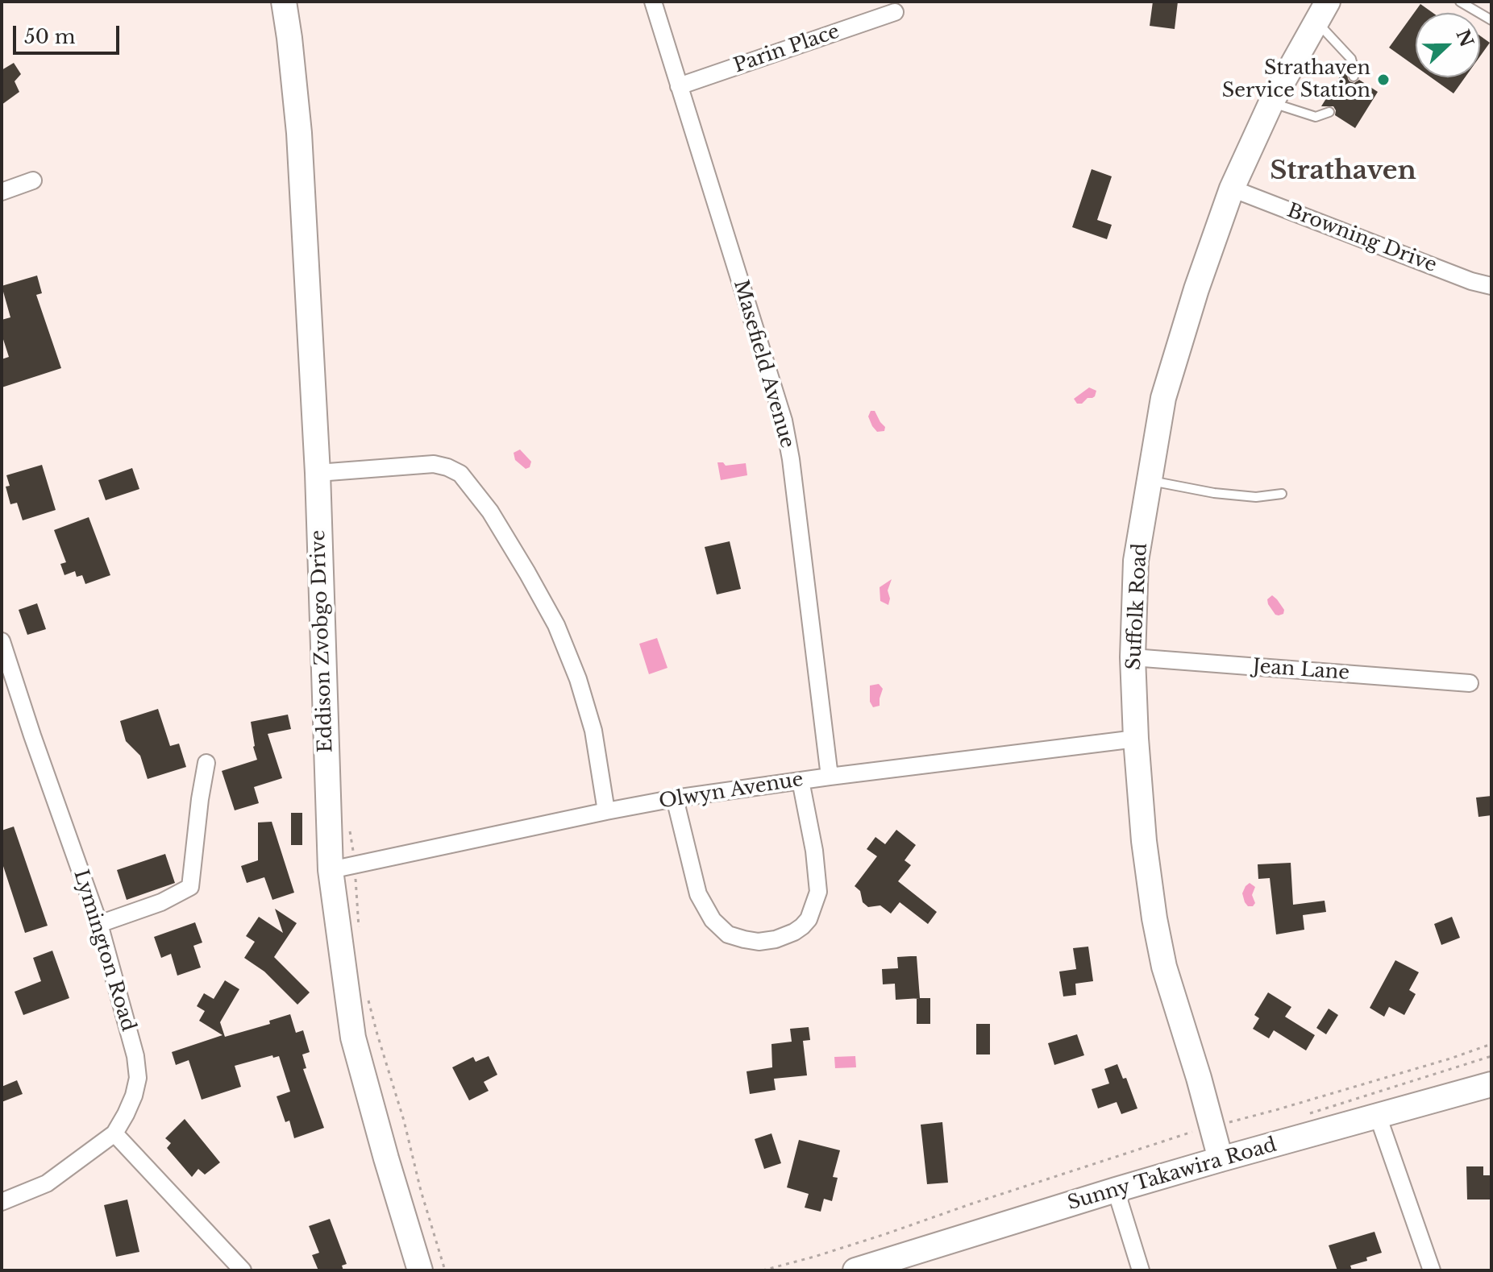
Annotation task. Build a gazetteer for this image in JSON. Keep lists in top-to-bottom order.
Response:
{
  "streets": {
    "street": [
      "Parin Place",
      "Browning Drive",
      "Masefield Avenue",
      "Suffolk Road",
      "Eddison Zvobgo Drive",
      "Jean Lane",
      "Olwyn Avenue",
      "Lymington Road",
      "Sunny Takawira Road"
    ]
  },
  "crossings": [
    ["Parin Place", "Masefield Avenue"],
    ["Browning Drive", "Suffolk Road"],
    ["Masefield Avenue", "Olwyn Avenue"],
    ["Suffolk Road", "Jean Lane"],
    ["Suffolk Road", "Olwyn Avenue"],
    ["Suffolk Road", "Sunny Takawira Road"],
    ["Eddison Zvobgo Drive", "Olwyn Avenue"]
  ],
  "districts": ["Strathaven"],
  "places": ["Strathaven Service Station"],
  "scale_bar": "50 m",
  "north": "right"
}
